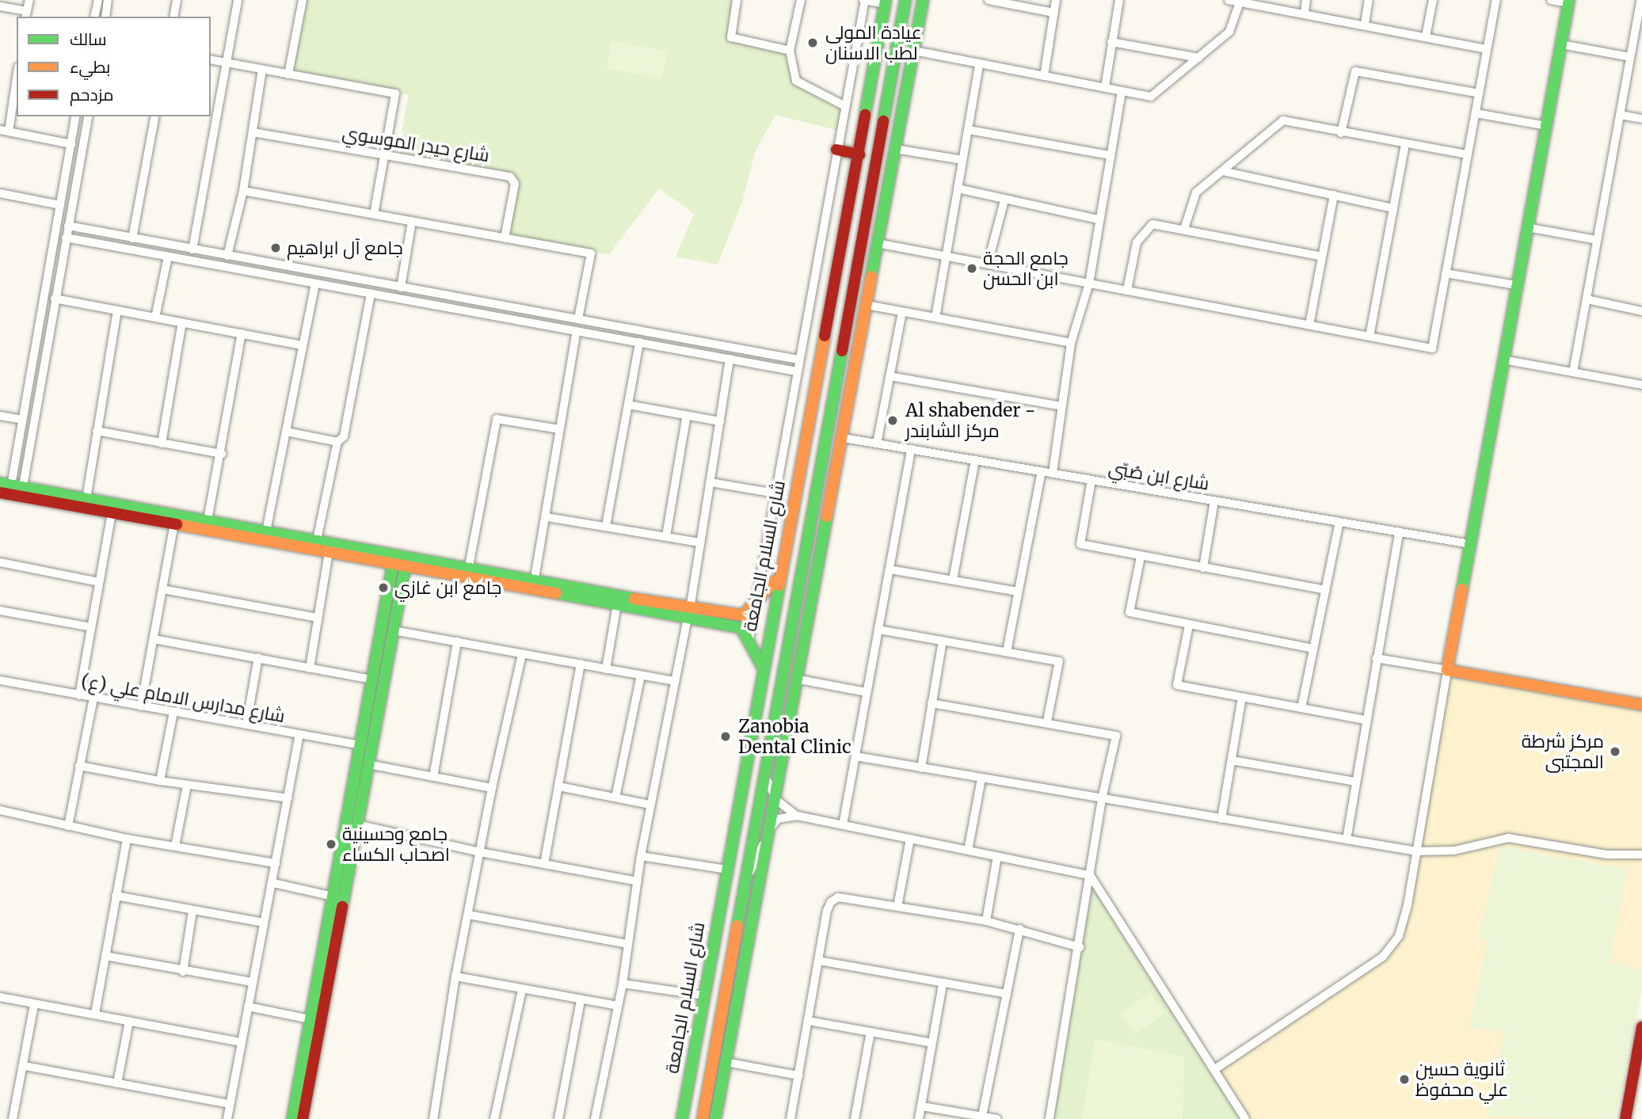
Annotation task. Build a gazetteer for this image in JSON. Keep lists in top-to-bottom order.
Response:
{
  "streets": {
    "street": [
      "شارع حيدر الموسوي",
      "شارع ابن صُبّي",
      "شارع السلام الجامعة",
      "شارع مدارس الامام علي (ع)"
    ]
  },
  "places": [
    "عيادة المولى لطب الاسنان",
    "جامع آل ابراهيم",
    "جامع الحجة ابن الحسن",
    "Al shabender - مركز الشابندر",
    "جامع ابن غازي",
    "Zanobia Dental Clinic",
    "مركز شرطة المجتبى",
    "جامع وحسينية اصحاب الكساء",
    "ثانوية حسين علي محفوظ"
  ],
  "legend": ["سالك", "بطيء", "مزدحم"]
}
